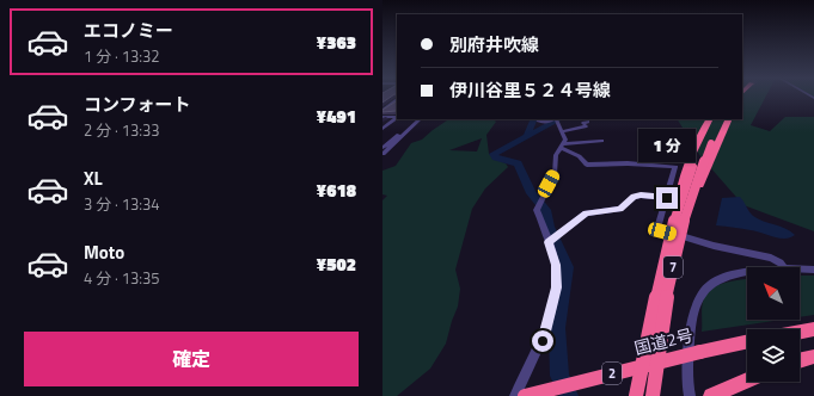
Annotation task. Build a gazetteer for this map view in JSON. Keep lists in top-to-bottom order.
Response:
{
  "streets": {
    "highway": ["7", "国道2号", "2"]
  },
  "north": "top left",
  "page": {
    "list": [
      {
        "name": "エコノミー",
        "note": "1 分 · 13:32",
        "value": "¥363"
      },
      {
        "name": "コンフォート",
        "note": "2 分 · 13:33",
        "value": "¥491"
      },
      {
        "name": "XL",
        "note": "3 分 · 13:34",
        "value": "¥618"
      },
      {
        "name": "Moto",
        "note": "4 分 · 13:35",
        "value": "¥502"
      }
    ],
    "banner": ["別府井吹線", "伊川谷里５２４号線"],
    "bubble": "1 分",
    "buttons": "確定"
  }
}
